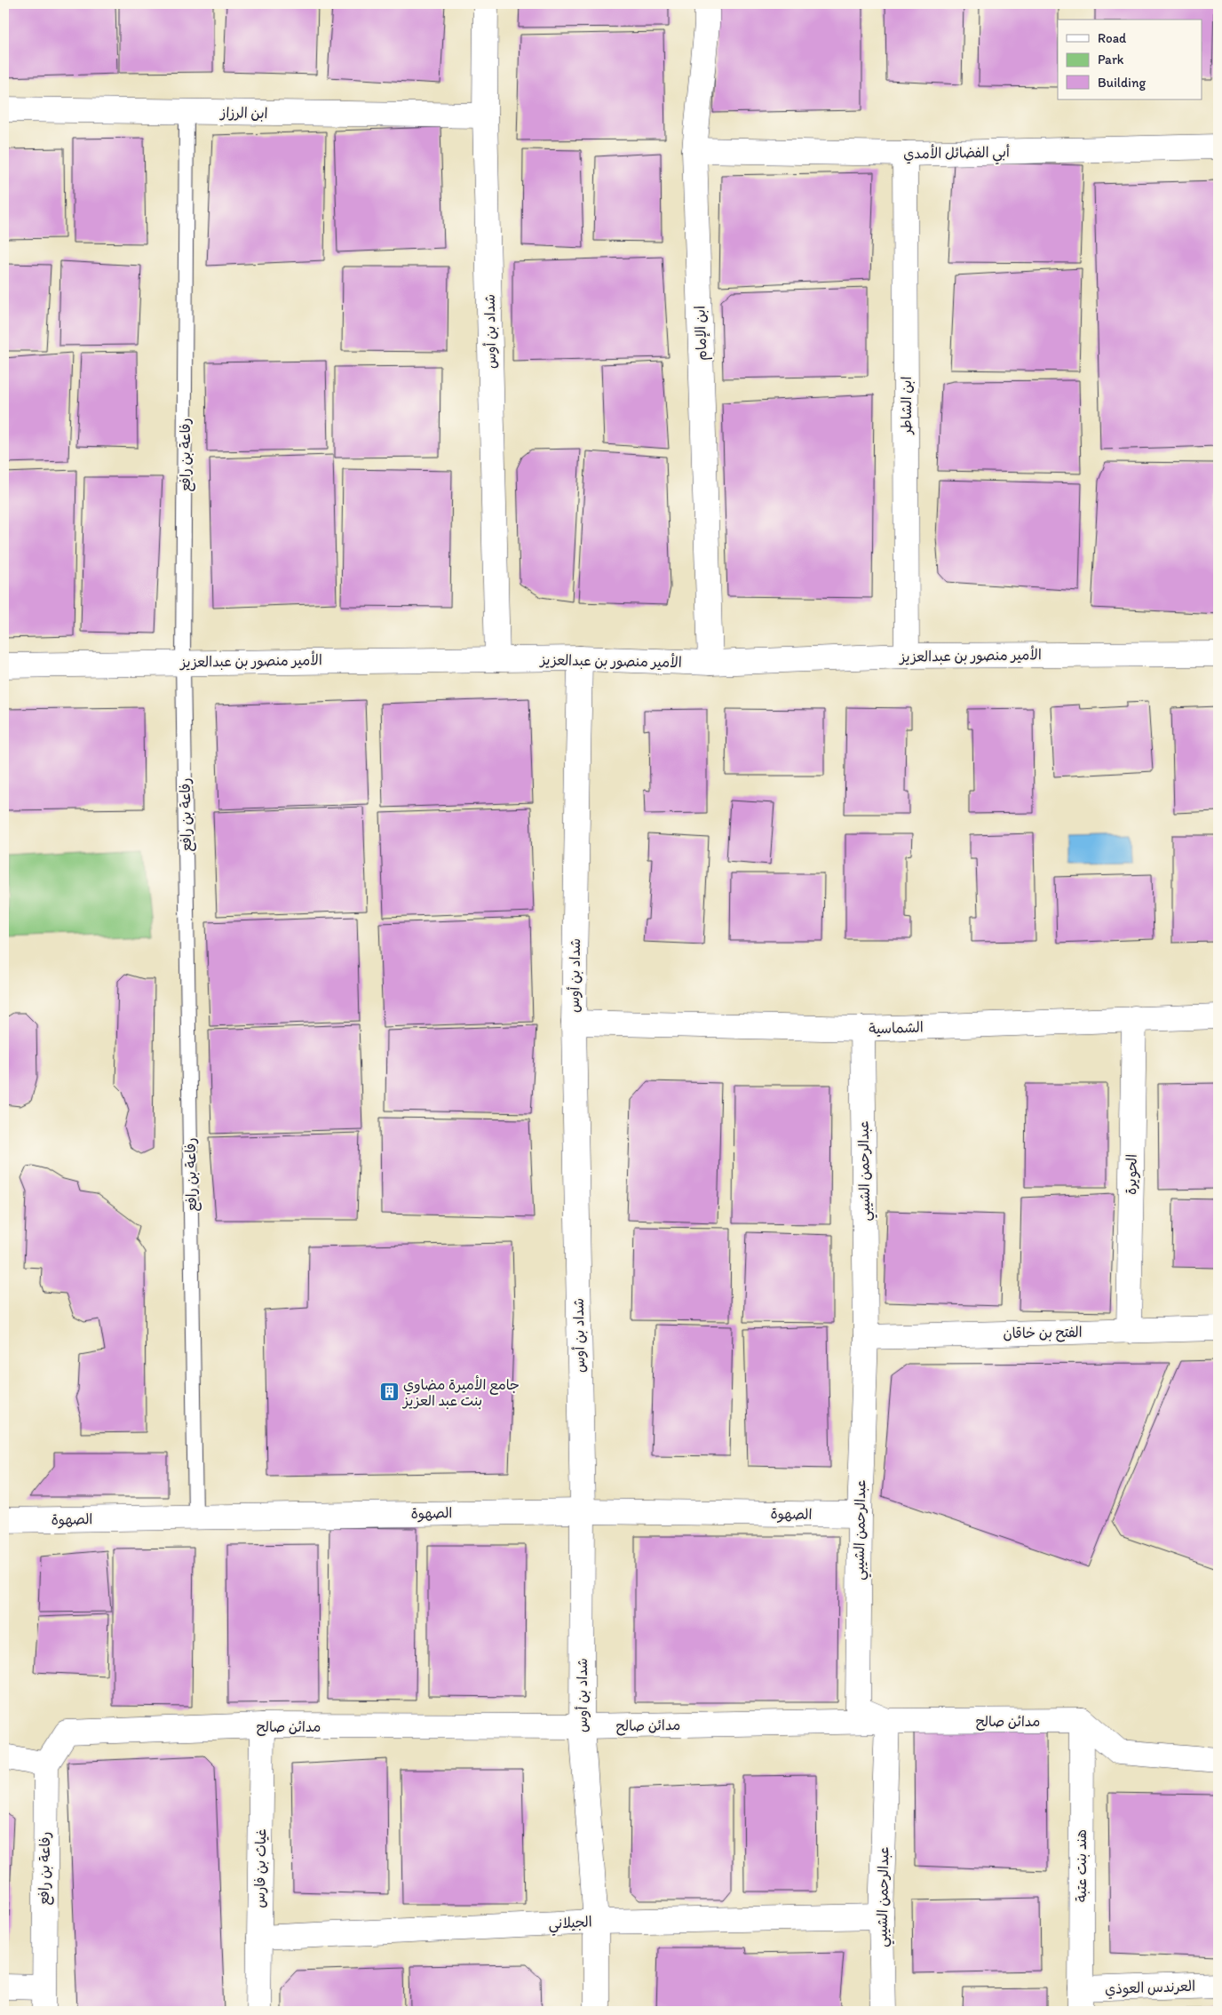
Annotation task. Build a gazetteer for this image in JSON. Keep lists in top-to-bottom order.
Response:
{
  "streets": {
    "street": [
      "ابن الرزاز",
      "أبي الفضائل الأمدي",
      "شداد بن أوس",
      "ابن الإمام",
      "ابن الشاطر",
      "رفاعة بن رافع",
      "الأمير منصور بن عبدالعزيز",
      "الشماسية",
      "عبدالرحمن الشيبي",
      "الحويرة",
      "الفتح بن خاقان",
      "الصهوة",
      "مدائن صالح",
      "هند بنت عتبة",
      "غياث بن فارس",
      "الجيلاني",
      "العرندس العوذي"
    ]
  },
  "crossings": [
    ["ابن الرزاز", "شداد بن أوس"],
    ["ابن الرزاز", "رفاعة بن رافع"],
    ["أبي الفضائل الأمدي", "ابن الإمام"],
    ["أبي الفضائل الأمدي", "ابن الشاطر"],
    ["شداد بن أوس", "الأمير منصور بن عبدالعزيز"],
    ["شداد بن أوس", "الشماسية"],
    ["شداد بن أوس", "الصهوة"],
    ["شداد بن أوس", "مدائن صالح"],
    ["شداد بن أوس", "الجيلاني"],
    ["ابن الإمام", "الأمير منصور بن عبدالعزيز"],
    ["ابن الشاطر", "الأمير منصور بن عبدالعزيز"],
    ["رفاعة بن رافع", "الأمير منصور بن عبدالعزيز"],
    ["رفاعة بن رافع", "الصهوة"],
    ["رفاعة بن رافع", "مدائن صالح"],
    ["الشماسية", "عبدالرحمن الشيبي"],
    ["الشماسية", "الحويرة"],
    ["عبدالرحمن الشيبي", "الفتح بن خاقان"],
    ["عبدالرحمن الشيبي", "الصهوة"],
    ["عبدالرحمن الشيبي", "مدائن صالح"],
    ["عبدالرحمن الشيبي", "الجيلاني"],
    ["الحويرة", "الفتح بن خاقان"],
    ["مدائن صالح", "هند بنت عتبة"],
    ["مدائن صالح", "غياث بن فارس"],
    ["هند بنت عتبة", "العرندس العوذي"],
    ["غياث بن فارس", "الجيلاني"]
  ],
  "places": {
    "building": ["جامع الأميرة مضاوي بنت عبد العزيز"]
  },
  "legend": ["Road", "Park", "Building"]
}
